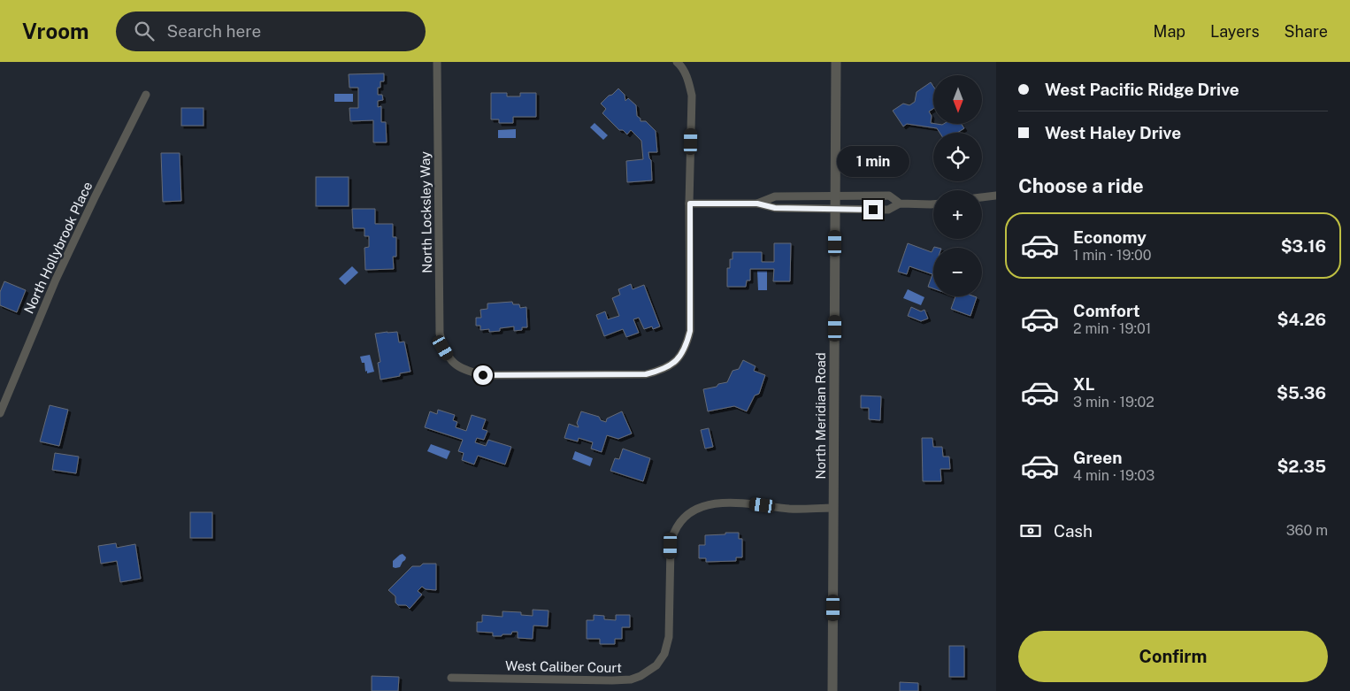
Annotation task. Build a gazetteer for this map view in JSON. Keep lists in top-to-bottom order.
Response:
{
  "streets": {
    "street": [
      "North Locksley Way",
      "North Hollybrook Place",
      "North Meridian Road",
      "West Caliber Court"
    ]
  },
  "crossings": [
    ["North Meridian Road", "West Caliber Court"]
  ],
  "north": "bottom",
  "page": {
    "header": "Vroom",
    "search": "Search here",
    "nav": ["Map", "Layers", "Share"],
    "banner": ["West Pacific Ridge Drive", "West Haley Drive"],
    "map_buttons": ["+", "−"],
    "bubble": "1 min",
    "heading": "Choose a ride",
    "list": [
      {
        "name": "Economy",
        "note": "1 min · 19:00",
        "value": "$3.16"
      },
      {
        "name": "Comfort",
        "note": "2 min · 19:01",
        "value": "$4.26"
      },
      {
        "name": "XL",
        "note": "3 min · 19:02",
        "value": "$5.36"
      },
      {
        "name": "Green",
        "note": "4 min · 19:03",
        "value": "$2.35"
      }
    ],
    "pay": ["Cash", "360 m"],
    "buttons": "Confirm"
  }
}
